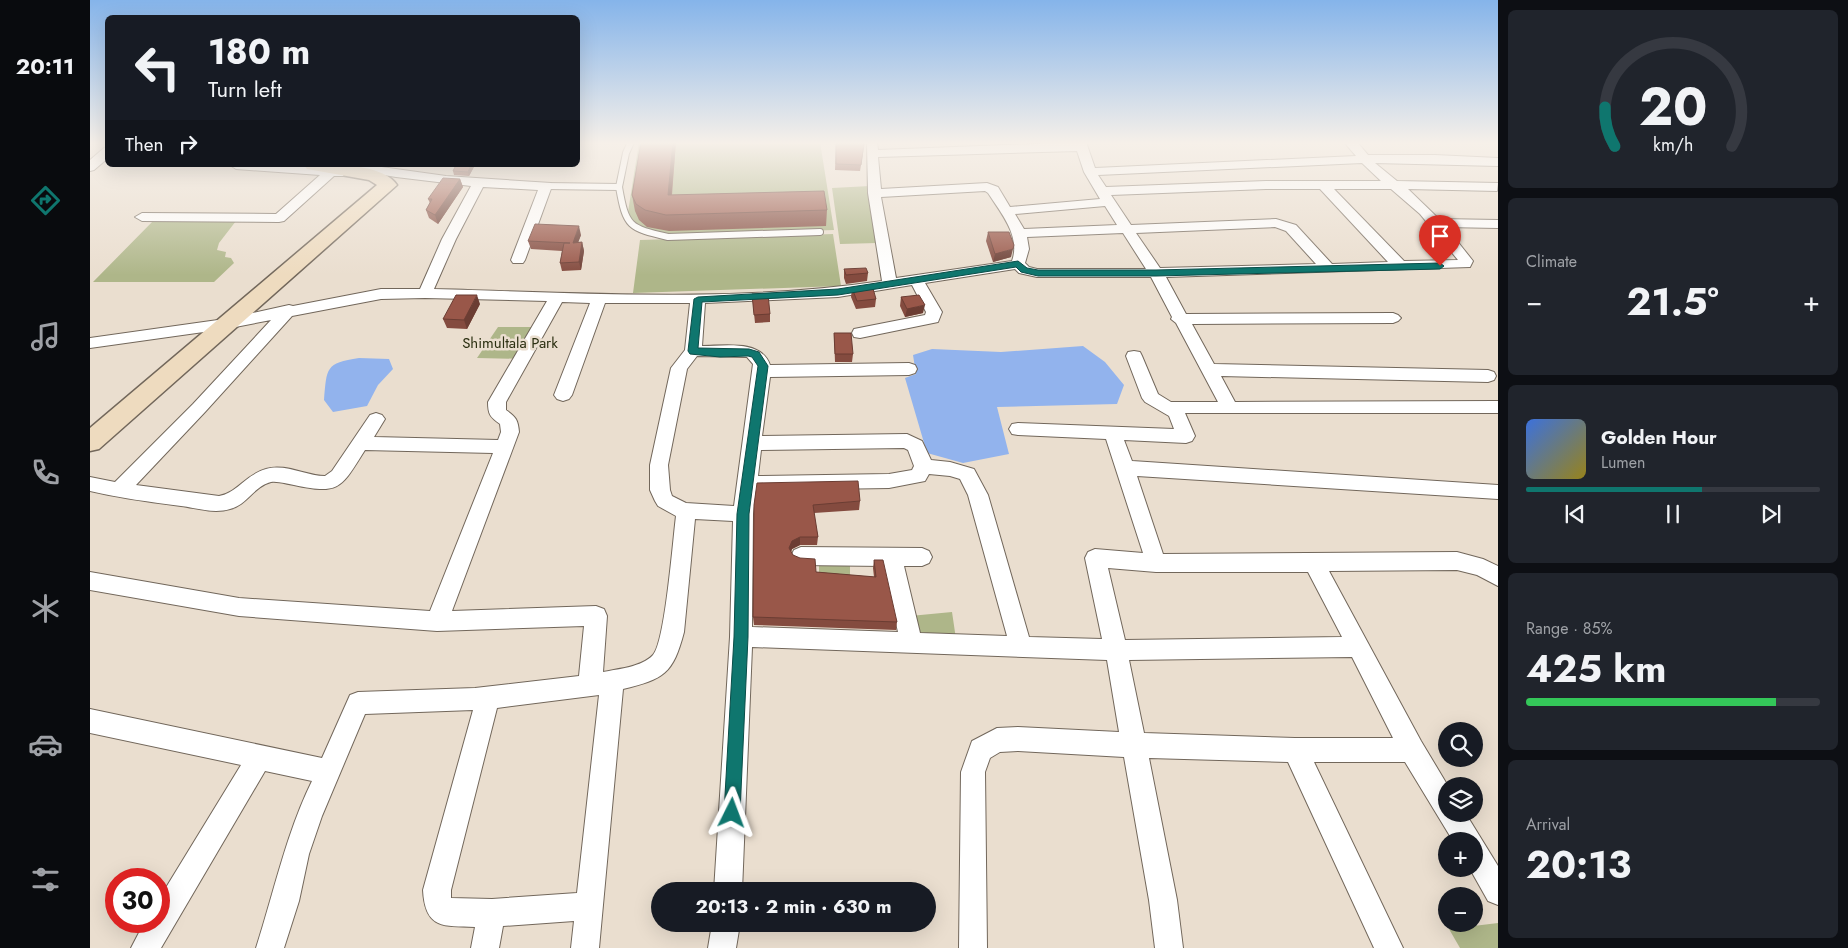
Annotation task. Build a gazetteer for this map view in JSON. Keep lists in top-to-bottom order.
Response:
{
  "parks": ["Shimultala Park"],
  "page": {
    "tabs": "20:11",
    "turn": ["180 m", "Turn left"],
    "then": "Then",
    "tile": [
      "Climate",
      ["Range · 85%", "425 km"],
      ["Arrival", "20:13"]
    ],
    "heat": ["−", "21.5°", "+"],
    "song": ["Golden Hour", "Lumen"],
    "map_buttons": ["+", "−"],
    "limit": "30",
    "trip": "20:13 · 2 min · 630 m",
    "gauge": ["20", "km/h"]
  }
}
